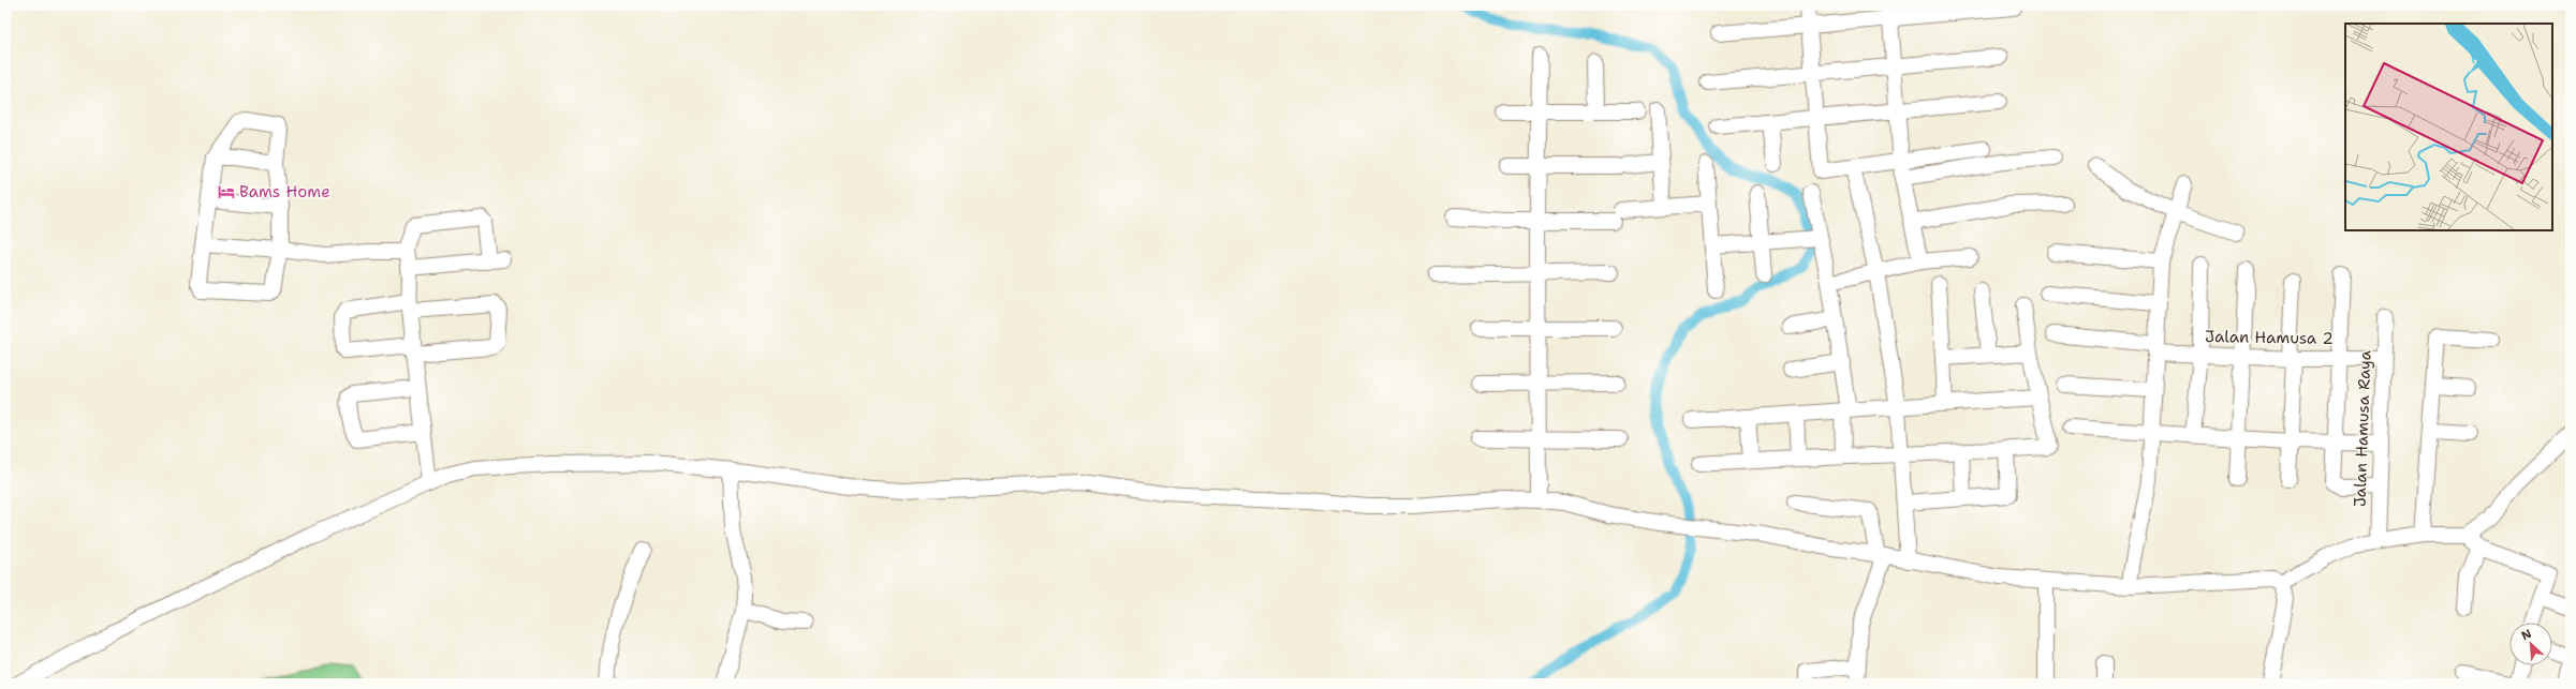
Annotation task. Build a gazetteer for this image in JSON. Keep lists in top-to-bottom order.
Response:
{
  "streets": {
    "street": ["Jalan Hamusa 2", "Jalan Hamusa Raya"]
  },
  "crossings": [
    ["Jalan Hamusa 2", "Jalan Hamusa Raya"]
  ],
  "places": {
    "hotel": ["Bams Home"]
  },
  "north": "top left"
}
